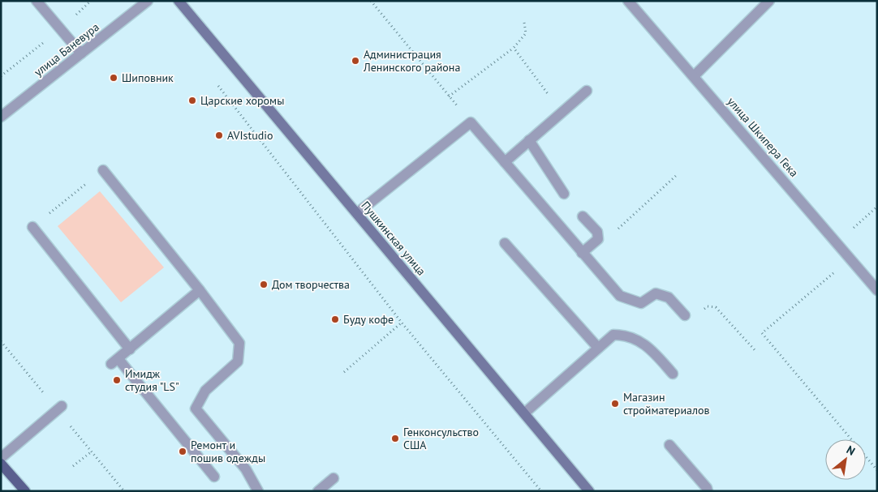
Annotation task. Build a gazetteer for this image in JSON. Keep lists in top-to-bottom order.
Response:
{
  "streets": {
    "main road": ["Пушкинская улица"],
    "street": ["улица Баневура", "улица Шкипера Гека"]
  },
  "places": [
    "Администрация Ленинского района",
    "Шиповник",
    "Царские хоромы",
    "AVIstudio",
    "Дом творчества",
    "Буду кофе",
    "Имидж студия \"LS\"",
    "Магазин стройматериалов",
    "Генконсульство США",
    "Ремонт и пошив одежды"
  ],
  "north": "top right"
}
